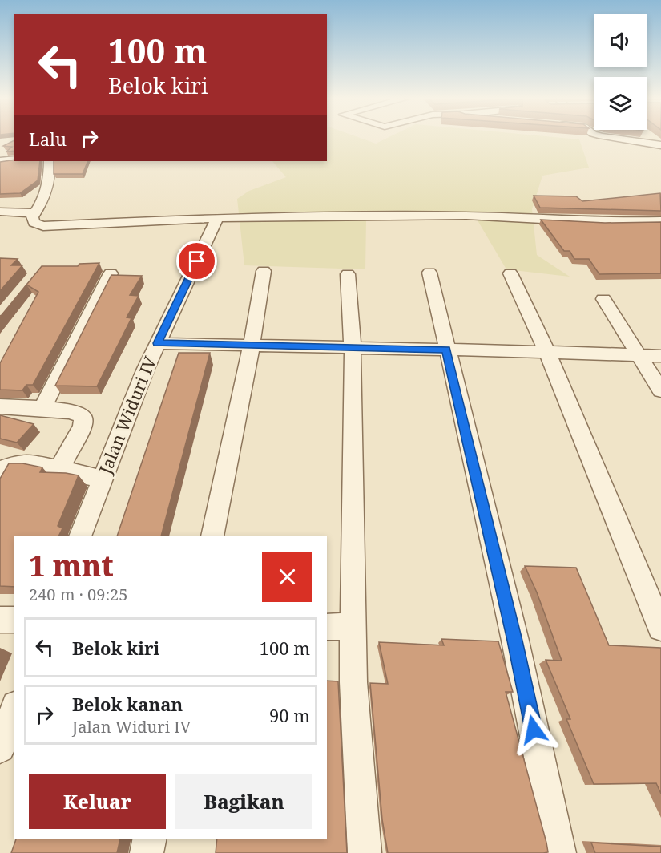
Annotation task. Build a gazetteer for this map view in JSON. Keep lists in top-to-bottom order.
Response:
{
  "streets": {
    "street": ["Jalan Widuri IV"]
  },
  "page": {
    "turn": ["100 m", "Belok kiri"],
    "then": "Lalu",
    "heading": ["1 mnt", "240 m · 09:25"],
    "list": [
      {
        "name": "Belok kiri",
        "value": "100 m"
      },
      {
        "name": "Belok kanan",
        "note": "Jalan Widuri IV",
        "value": "90 m"
      }
    ],
    "buttons": ["Keluar", "Bagikan"]
  }
}
